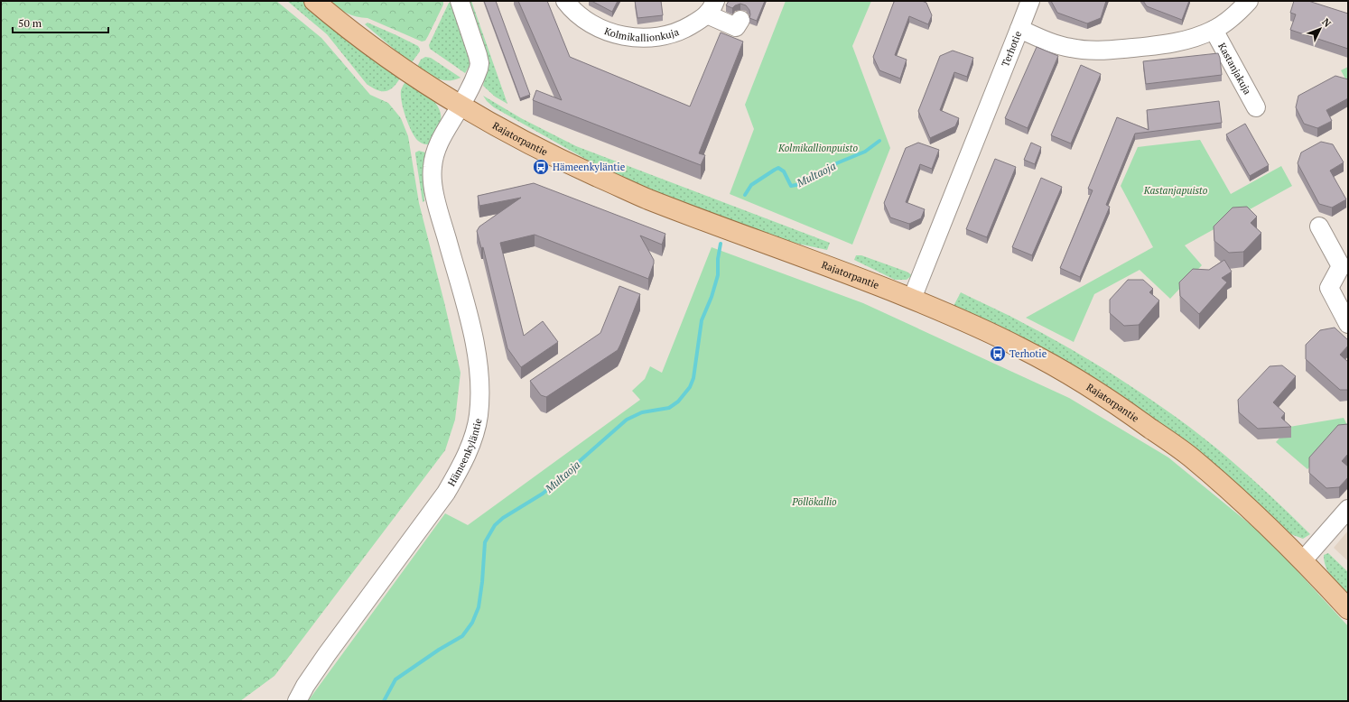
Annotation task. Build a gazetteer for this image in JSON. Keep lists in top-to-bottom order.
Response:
{
  "streets": {
    "main road": ["Rajatorpantie"],
    "street": [
      "Kolmikallionkuja",
      "Terhotie",
      "Kastanjakuja",
      "Hämeenkyläntie"
    ]
  },
  "crossings": [
    ["Terhotie", "Kastanjakuja"],
    ["Terhotie", "Rajatorpantie"],
    ["Rajatorpantie", "Hämeenkyläntie"]
  ],
  "water": ["Multaoja"],
  "parks": ["Kolmikallionpuisto", "Kastanjapuisto", "Pöllökallio"],
  "places": {
    "bus stop": ["Hämeenkyläntie", "Terhotie"]
  },
  "scale_bar": "50 m",
  "north": "top right"
}
